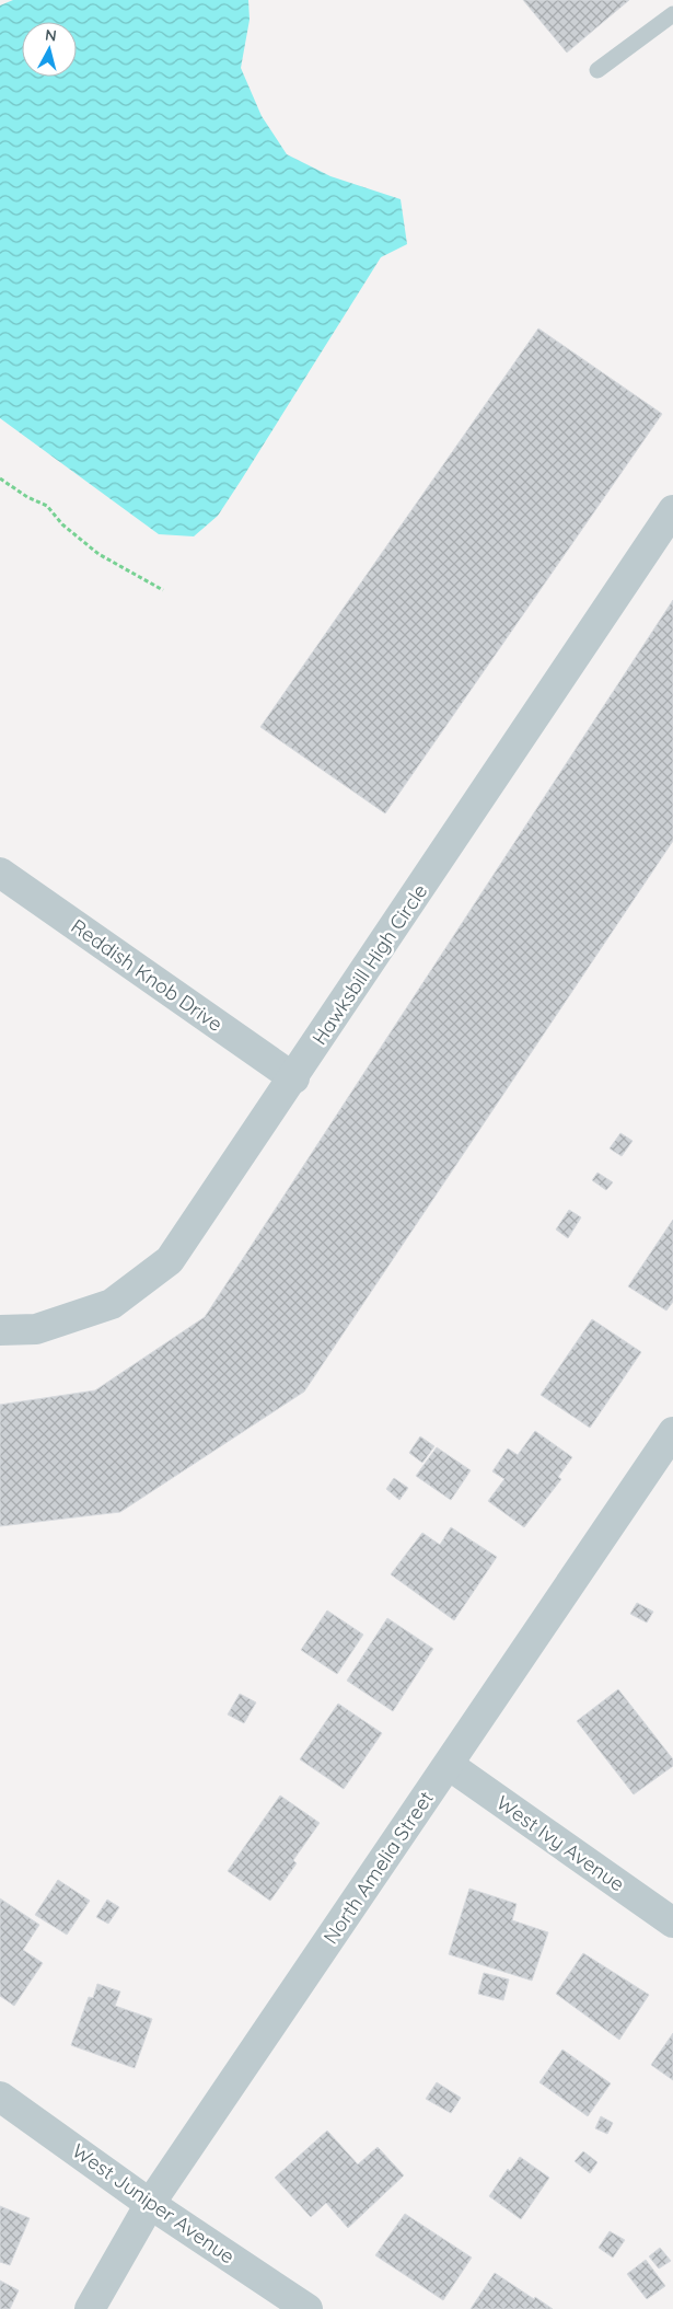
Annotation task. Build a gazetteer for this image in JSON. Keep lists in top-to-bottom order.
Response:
{
  "streets": {
    "street": [
      "Hawksbill High Circle",
      "Reddish Knob Drive",
      "West Ivy Avenue",
      "North Amelia Street",
      "West Juniper Avenue"
    ]
  },
  "crossings": [
    ["Hawksbill High Circle", "Reddish Knob Drive"],
    ["West Ivy Avenue", "North Amelia Street"],
    ["North Amelia Street", "West Juniper Avenue"]
  ],
  "north": "top"
}
